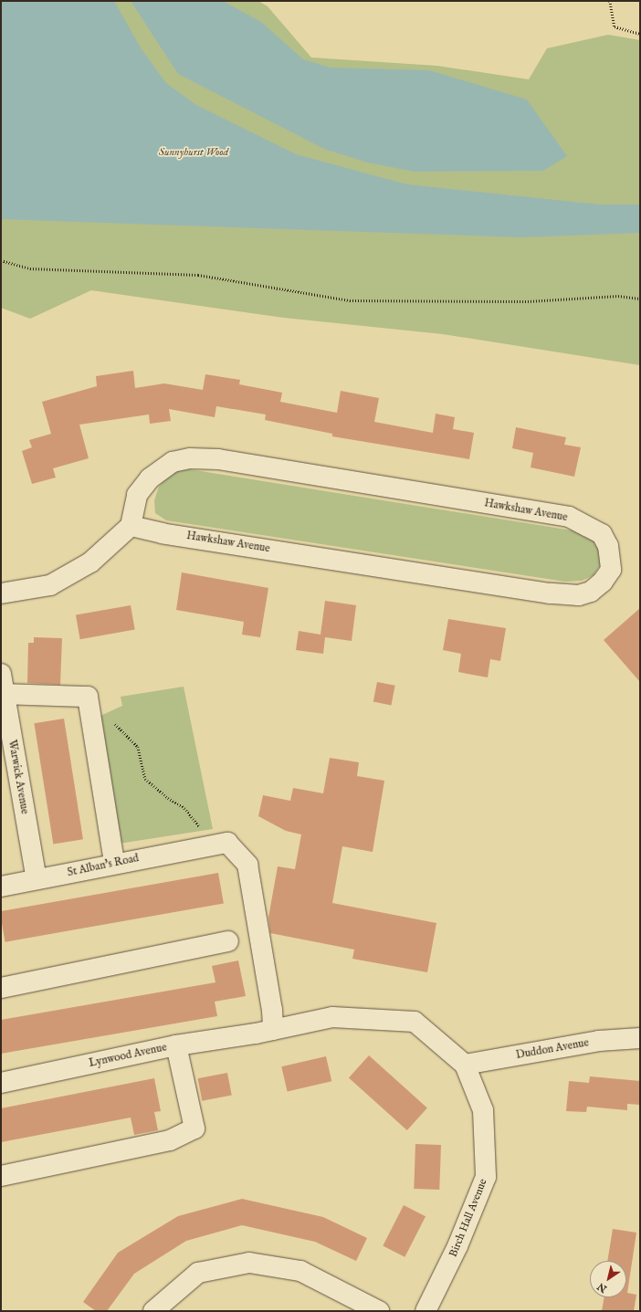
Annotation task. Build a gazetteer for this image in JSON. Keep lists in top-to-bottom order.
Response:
{
  "streets": {
    "street": [
      "Hawkshaw Avenue",
      "Warwick Avenue",
      "St Alban's Road",
      "Duddon Avenue",
      "Lynwood Avenue",
      "Birch Hall Avenue"
    ]
  },
  "crossings": [
    ["Warwick Avenue", "St Alban's Road"],
    ["St Alban's Road", "Lynwood Avenue"],
    ["St Alban's Road", "Birch Hall Avenue"],
    ["Duddon Avenue", "Birch Hall Avenue"],
    ["Lynwood Avenue", "Birch Hall Avenue"]
  ],
  "parks": ["Sunnyhurst Wood"],
  "north": "bottom left"
}
